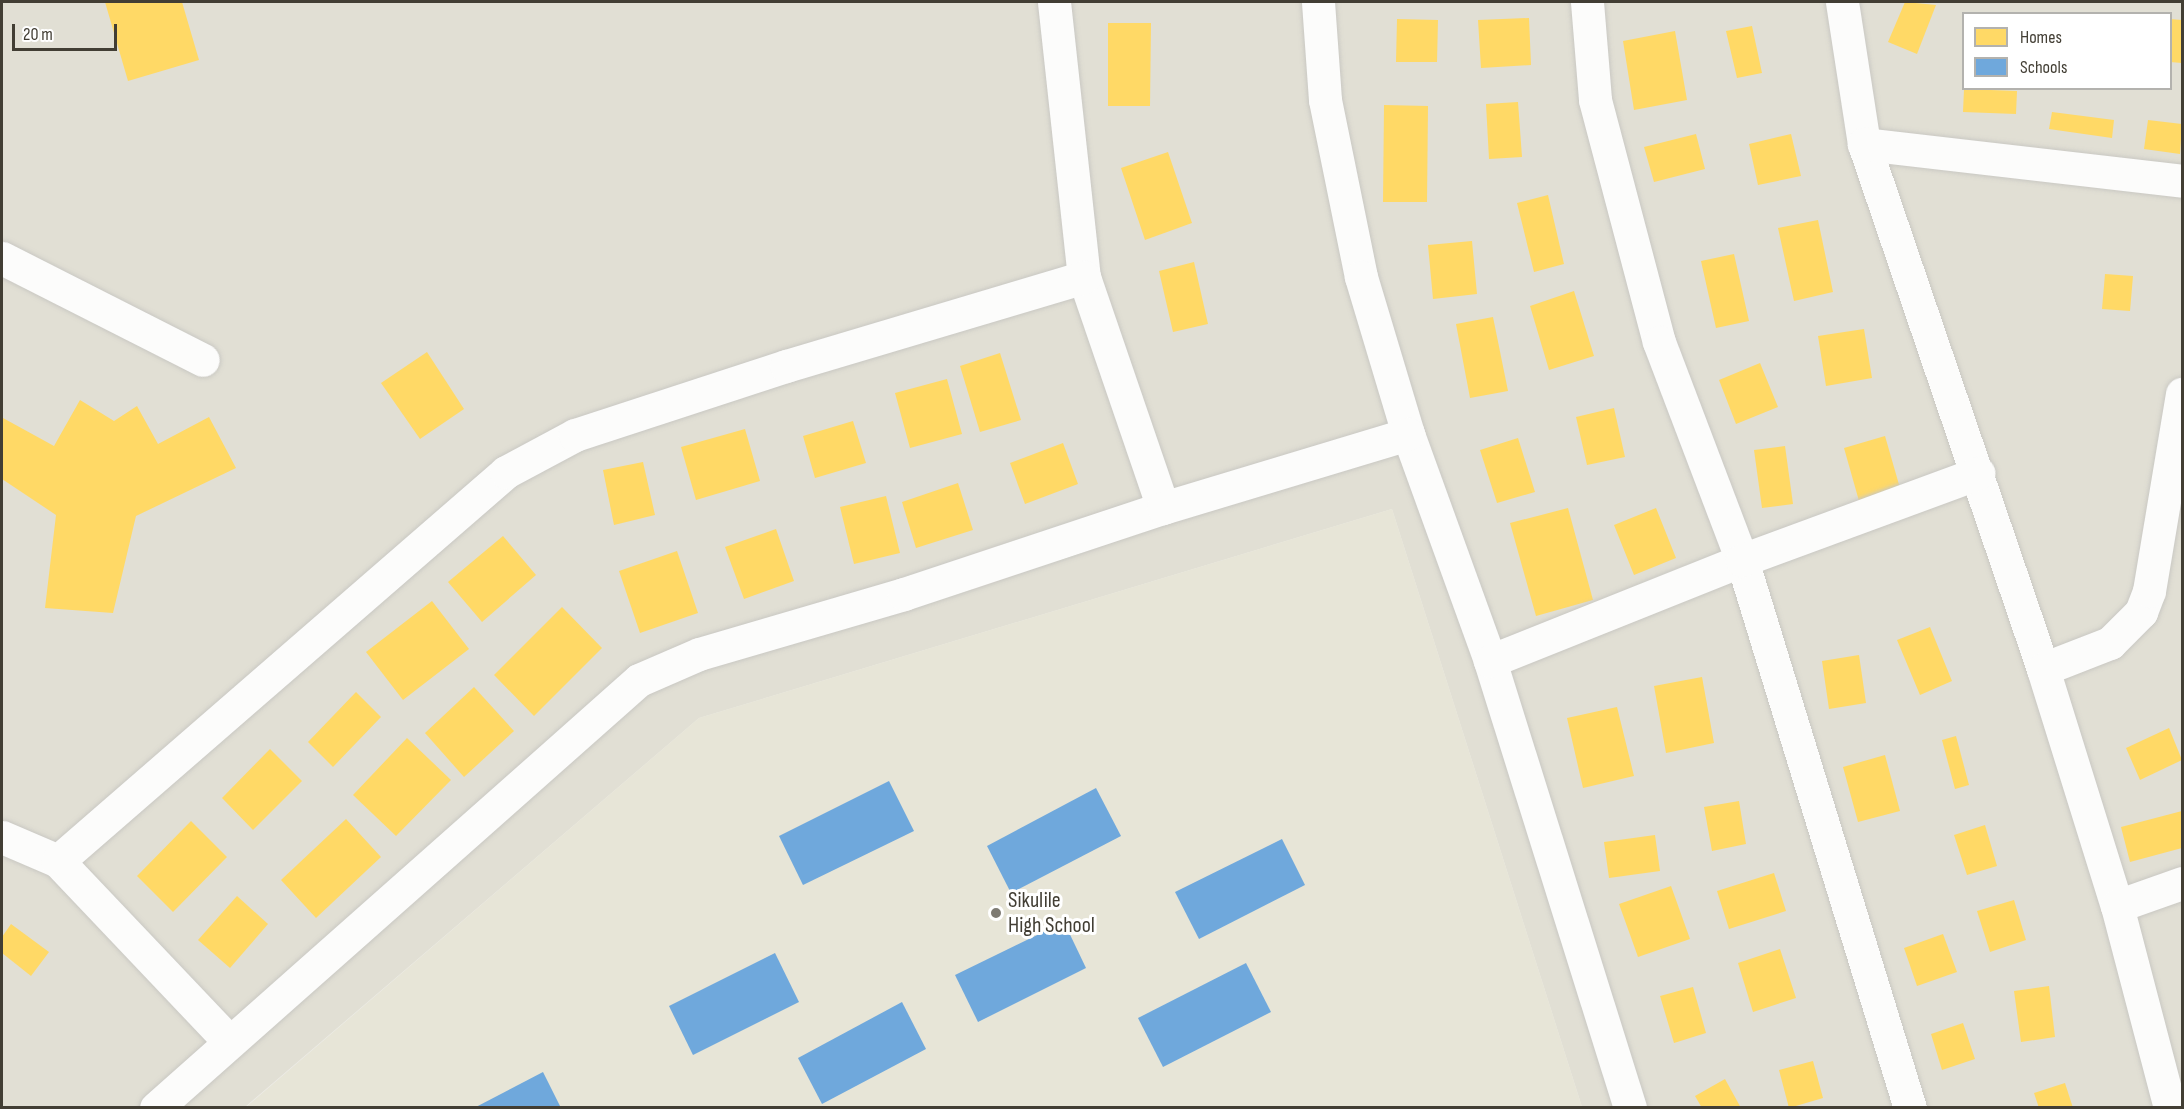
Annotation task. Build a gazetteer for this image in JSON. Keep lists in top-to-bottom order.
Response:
{
  "places": ["Sikulile High School"],
  "legend": ["Homes", "Schools"],
  "scale_bar": "20 m"
}
